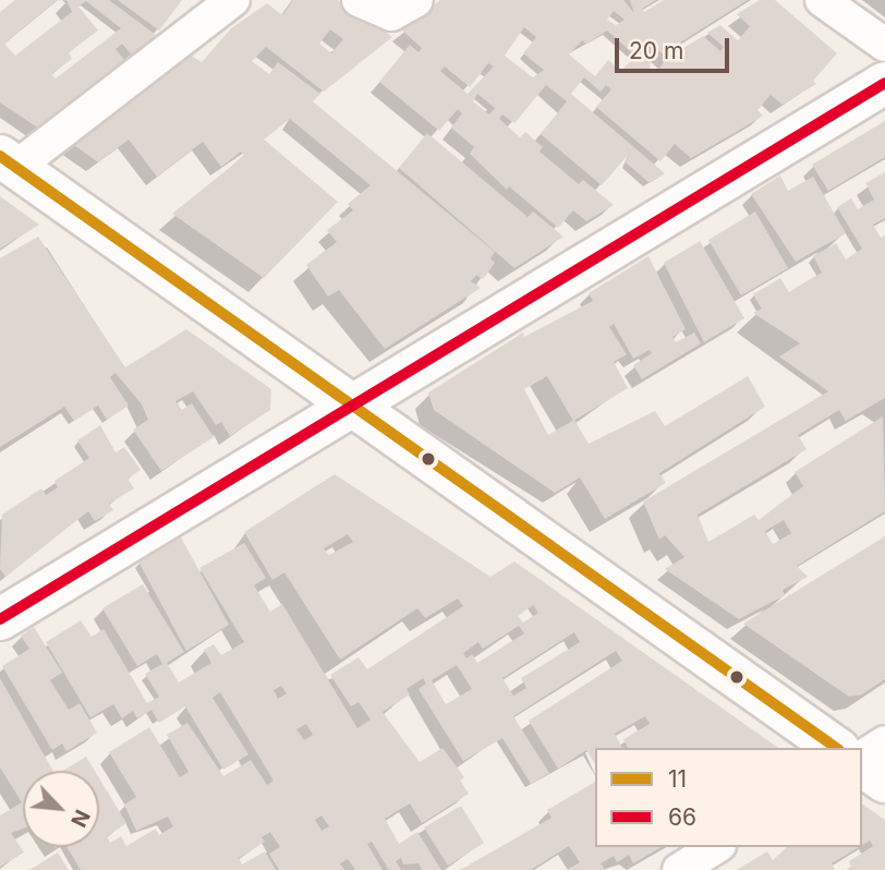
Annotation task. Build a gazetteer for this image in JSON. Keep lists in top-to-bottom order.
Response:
{
  "lines": ["transit line 66", "transit line 11"],
  "legend": ["11", "66"],
  "scale_bar": "20 m",
  "north": "bottom right"
}
